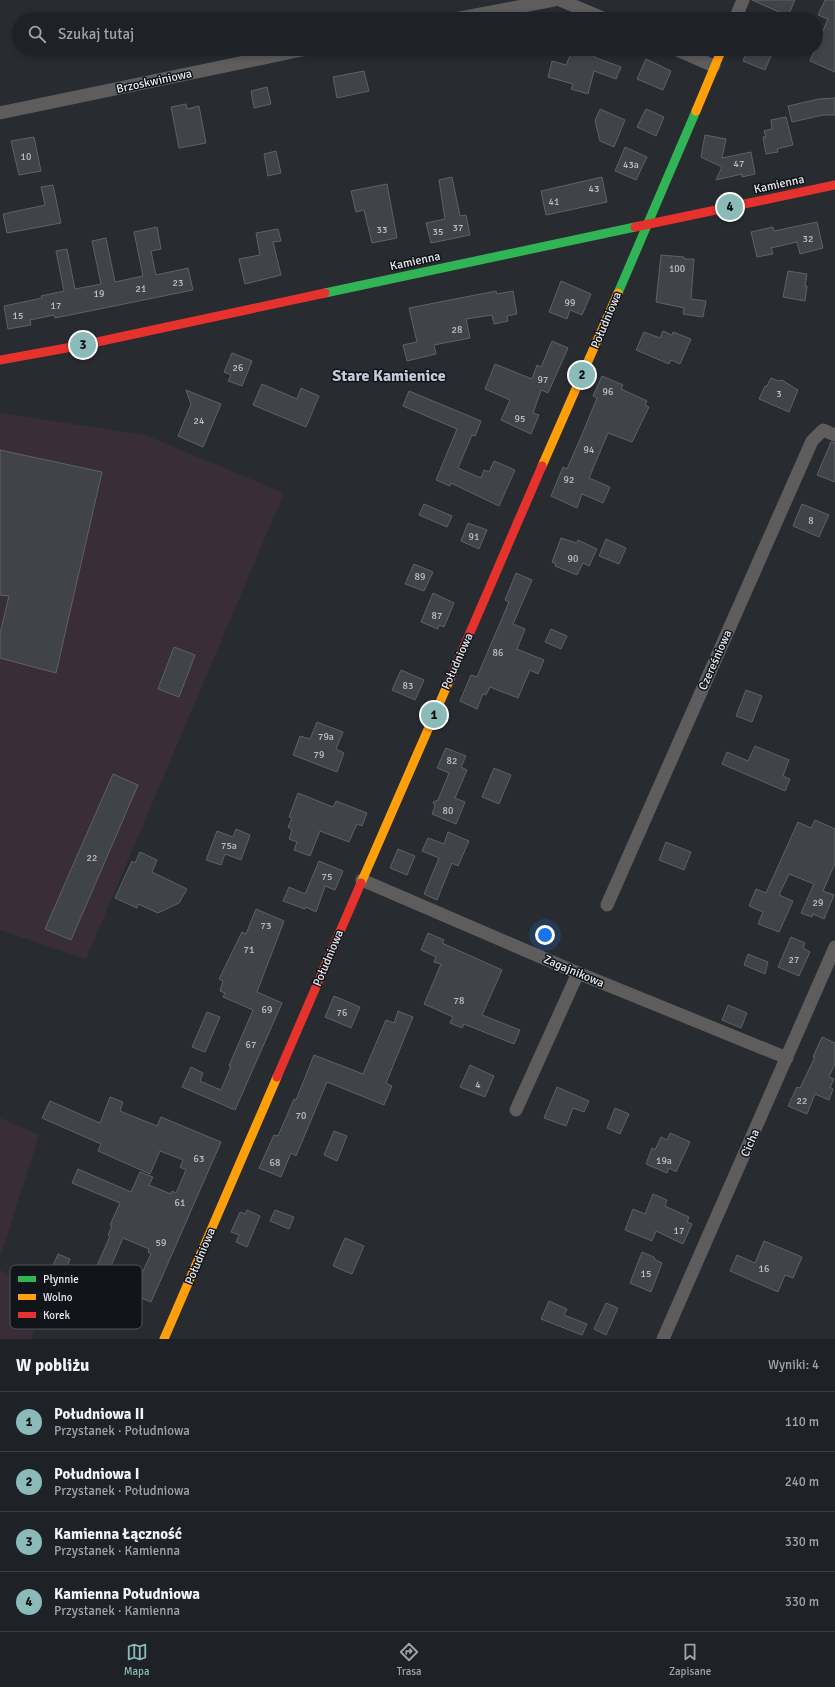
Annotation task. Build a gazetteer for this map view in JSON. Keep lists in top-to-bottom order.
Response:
{
  "streets": {
    "street": [
      "Brzoskwiniowa",
      "Kamienna",
      "Południowa",
      "Czereśniowa",
      "Zagajnikowa",
      "Cicha"
    ]
  },
  "crossings": [
    ["Kamienna", "Południowa"],
    ["Południowa", "Zagajnikowa"],
    ["Zagajnikowa", "Cicha"]
  ],
  "districts": ["Stare Kamienice"],
  "house_numbers": [
    "10",
    "47",
    "43a",
    "43",
    "41",
    "37",
    "33",
    "35",
    "32",
    "100",
    "23",
    "21",
    "19",
    "99",
    "17",
    "15",
    "28",
    "26",
    "97",
    "96",
    "3",
    "95",
    "24",
    "94",
    "92",
    "8",
    "91",
    "90",
    "89",
    "87",
    "86",
    "83",
    "79a",
    "79",
    "82",
    "80",
    "75a",
    "22",
    "75",
    "29",
    "73",
    "71",
    "27",
    "78",
    "69",
    "76",
    "67",
    "4",
    "22",
    "70",
    "63",
    "19a",
    "68",
    "61",
    "17",
    "59",
    "16",
    "15"
  ],
  "legend": ["Płynnie", "Wolno", "Korek"],
  "page": {
    "search": "Szukaj tutaj",
    "pins": [
      "4",
      "3",
      "2",
      "1"
    ],
    "heading": ["W pobliżu", "Wyniki: 4"],
    "list": [
      {
        "mark": "1",
        "name": "Południowa II",
        "note": "Przystanek · Południowa",
        "value": "110 m"
      },
      {
        "mark": "2",
        "name": "Południowa I",
        "note": "Przystanek · Południowa",
        "value": "240 m"
      },
      {
        "mark": "3",
        "name": "Kamienna Łączność",
        "note": "Przystanek · Kamienna",
        "value": "330 m"
      },
      {
        "mark": "4",
        "name": "Kamienna Południowa",
        "note": "Przystanek · Kamienna",
        "value": "330 m"
      }
    ],
    "nav": ["Mapa", "Trasa", "Zapisane"]
  }
}
